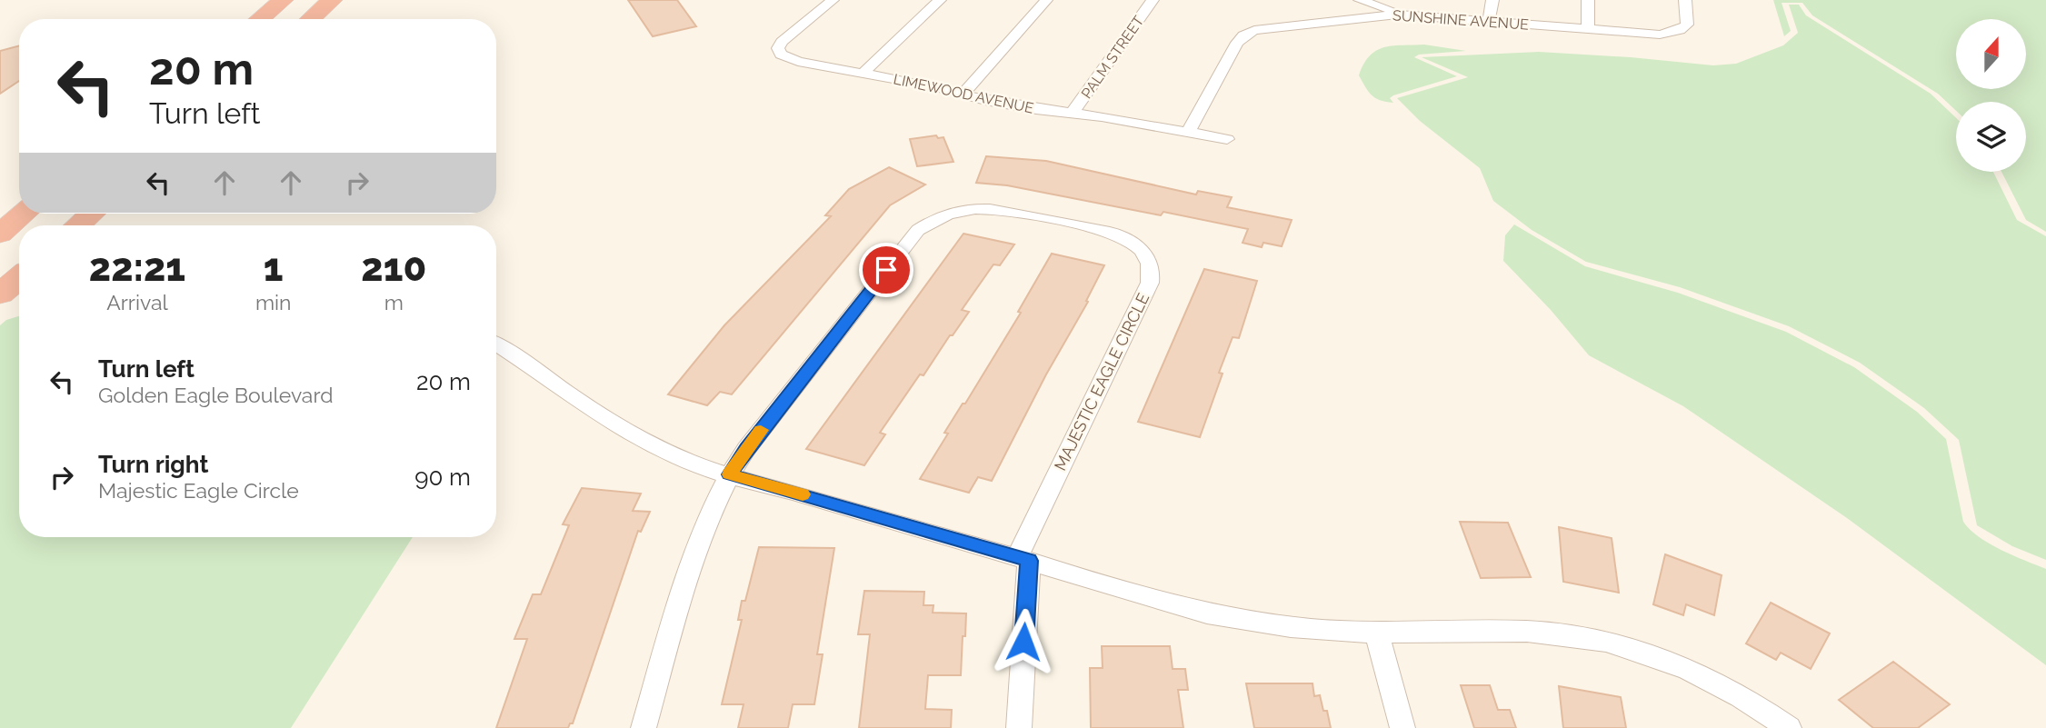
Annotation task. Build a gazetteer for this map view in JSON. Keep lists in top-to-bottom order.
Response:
{
  "streets": {
    "street": [
      "SUNSHINE AVENUE",
      "PALM STREET",
      "LIMEWOOD AVENUE",
      "MAJESTIC EAGLE CIRCLE"
    ]
  },
  "crossings": [
    ["SUNSHINE AVENUE", "LIMEWOOD AVENUE"],
    ["PALM STREET", "LIMEWOOD AVENUE"]
  ],
  "north": "top",
  "page": {
    "turn": ["20 m", "Turn left"],
    "eta": [
      "22:21",
      "Arrival",
      "1",
      "min",
      "210",
      "m"
    ],
    "list": [
      {
        "name": "Turn left",
        "note": "Golden Eagle Boulevard",
        "value": "20 m"
      },
      {
        "name": "Turn right",
        "note": "Majestic Eagle Circle",
        "value": "90 m"
      }
    ]
  }
}
